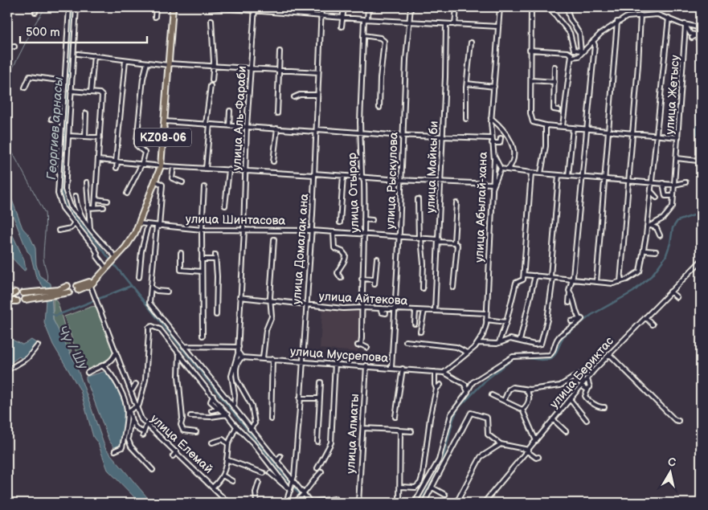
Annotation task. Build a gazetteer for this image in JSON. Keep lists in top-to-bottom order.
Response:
{
  "streets": {
    "highway": ["KZ08-06"],
    "street": [
      "улица Жетысу",
      "улица Аль-Фараби",
      "улица Майкы би",
      "улица Рыскулова",
      "улица Отырар",
      "улица Абылай-хана",
      "улица Шинтасова",
      "улица Домалак ана",
      "улица Айтекова",
      "улица Мусрепова",
      "улица Бериктас",
      "улица Алматы",
      "улица Елемай"
    ]
  },
  "crossings": [
    ["улица Аль-Фараби", "улица Шинтасова"],
    ["улица Аль-Фараби", "улица Айтекова"],
    ["KZ08-06", "улица Шинтасова"],
    ["KZ08-06", "улица Елемай"],
    ["улица Майкы би", "улица Шинтасова"],
    ["улица Майкы би", "улица Айтекова"],
    ["улица Рыскулова", "улица Шинтасова"],
    ["улица Рыскулова", "улица Айтекова"],
    ["улица Рыскулова", "улица Мусрепова"],
    ["улица Отырар", "улица Шинтасова"],
    ["улица Отырар", "улица Айтекова"],
    ["улица Абылай-хана", "улица Айтекова"],
    ["улица Шинтасова", "улица Домалак ана"],
    ["улица Домалак ана", "улица Айтекова"],
    ["улица Домалак ана", "улица Мусрепова"],
    ["улица Мусрепова", "улица Алматы"]
  ],
  "water": ["Георгиев арнасы", "Чү / Шу"],
  "scale_bar": "500 m",
  "north": "top"
}
